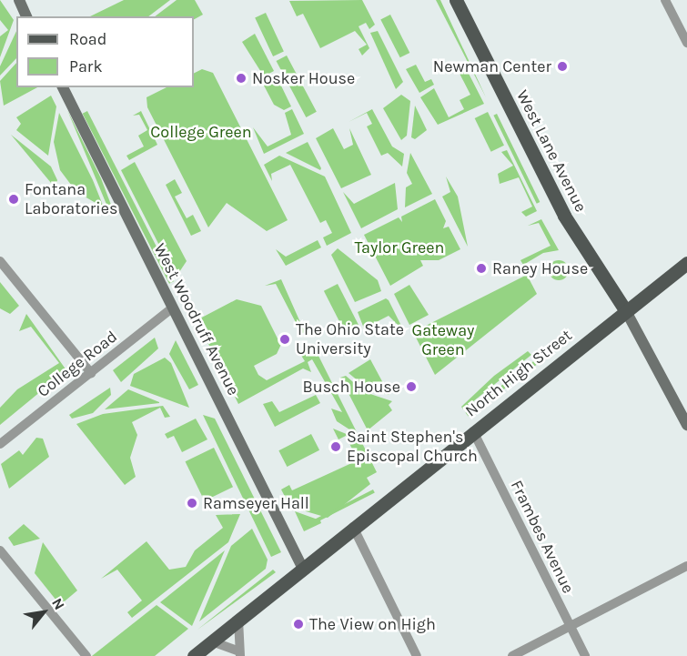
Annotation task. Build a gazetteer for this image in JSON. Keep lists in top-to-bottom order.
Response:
{
  "streets": {
    "main road": ["West Lane Avenue", "North High Street"],
    "street": ["West Woodruff Avenue", "College Road", "Frambes Avenue"]
  },
  "crossings": [
    ["West Lane Avenue", "North High Street"],
    ["West Woodruff Avenue", "College Road"],
    ["West Woodruff Avenue", "North High Street"],
    ["North High Street", "Frambes Avenue"]
  ],
  "parks": ["College Green", "Taylor Green", "Gateway Green"],
  "places": [
    "Newman Center",
    "Nosker House",
    "Fontana Laboratories",
    "Raney House",
    "The Ohio State University",
    "Busch House",
    "Saint Stephen's Episcopal Church",
    "Ramseyer Hall",
    "The View on High"
  ],
  "legend": ["Road", "Park"],
  "north": "top right"
}
